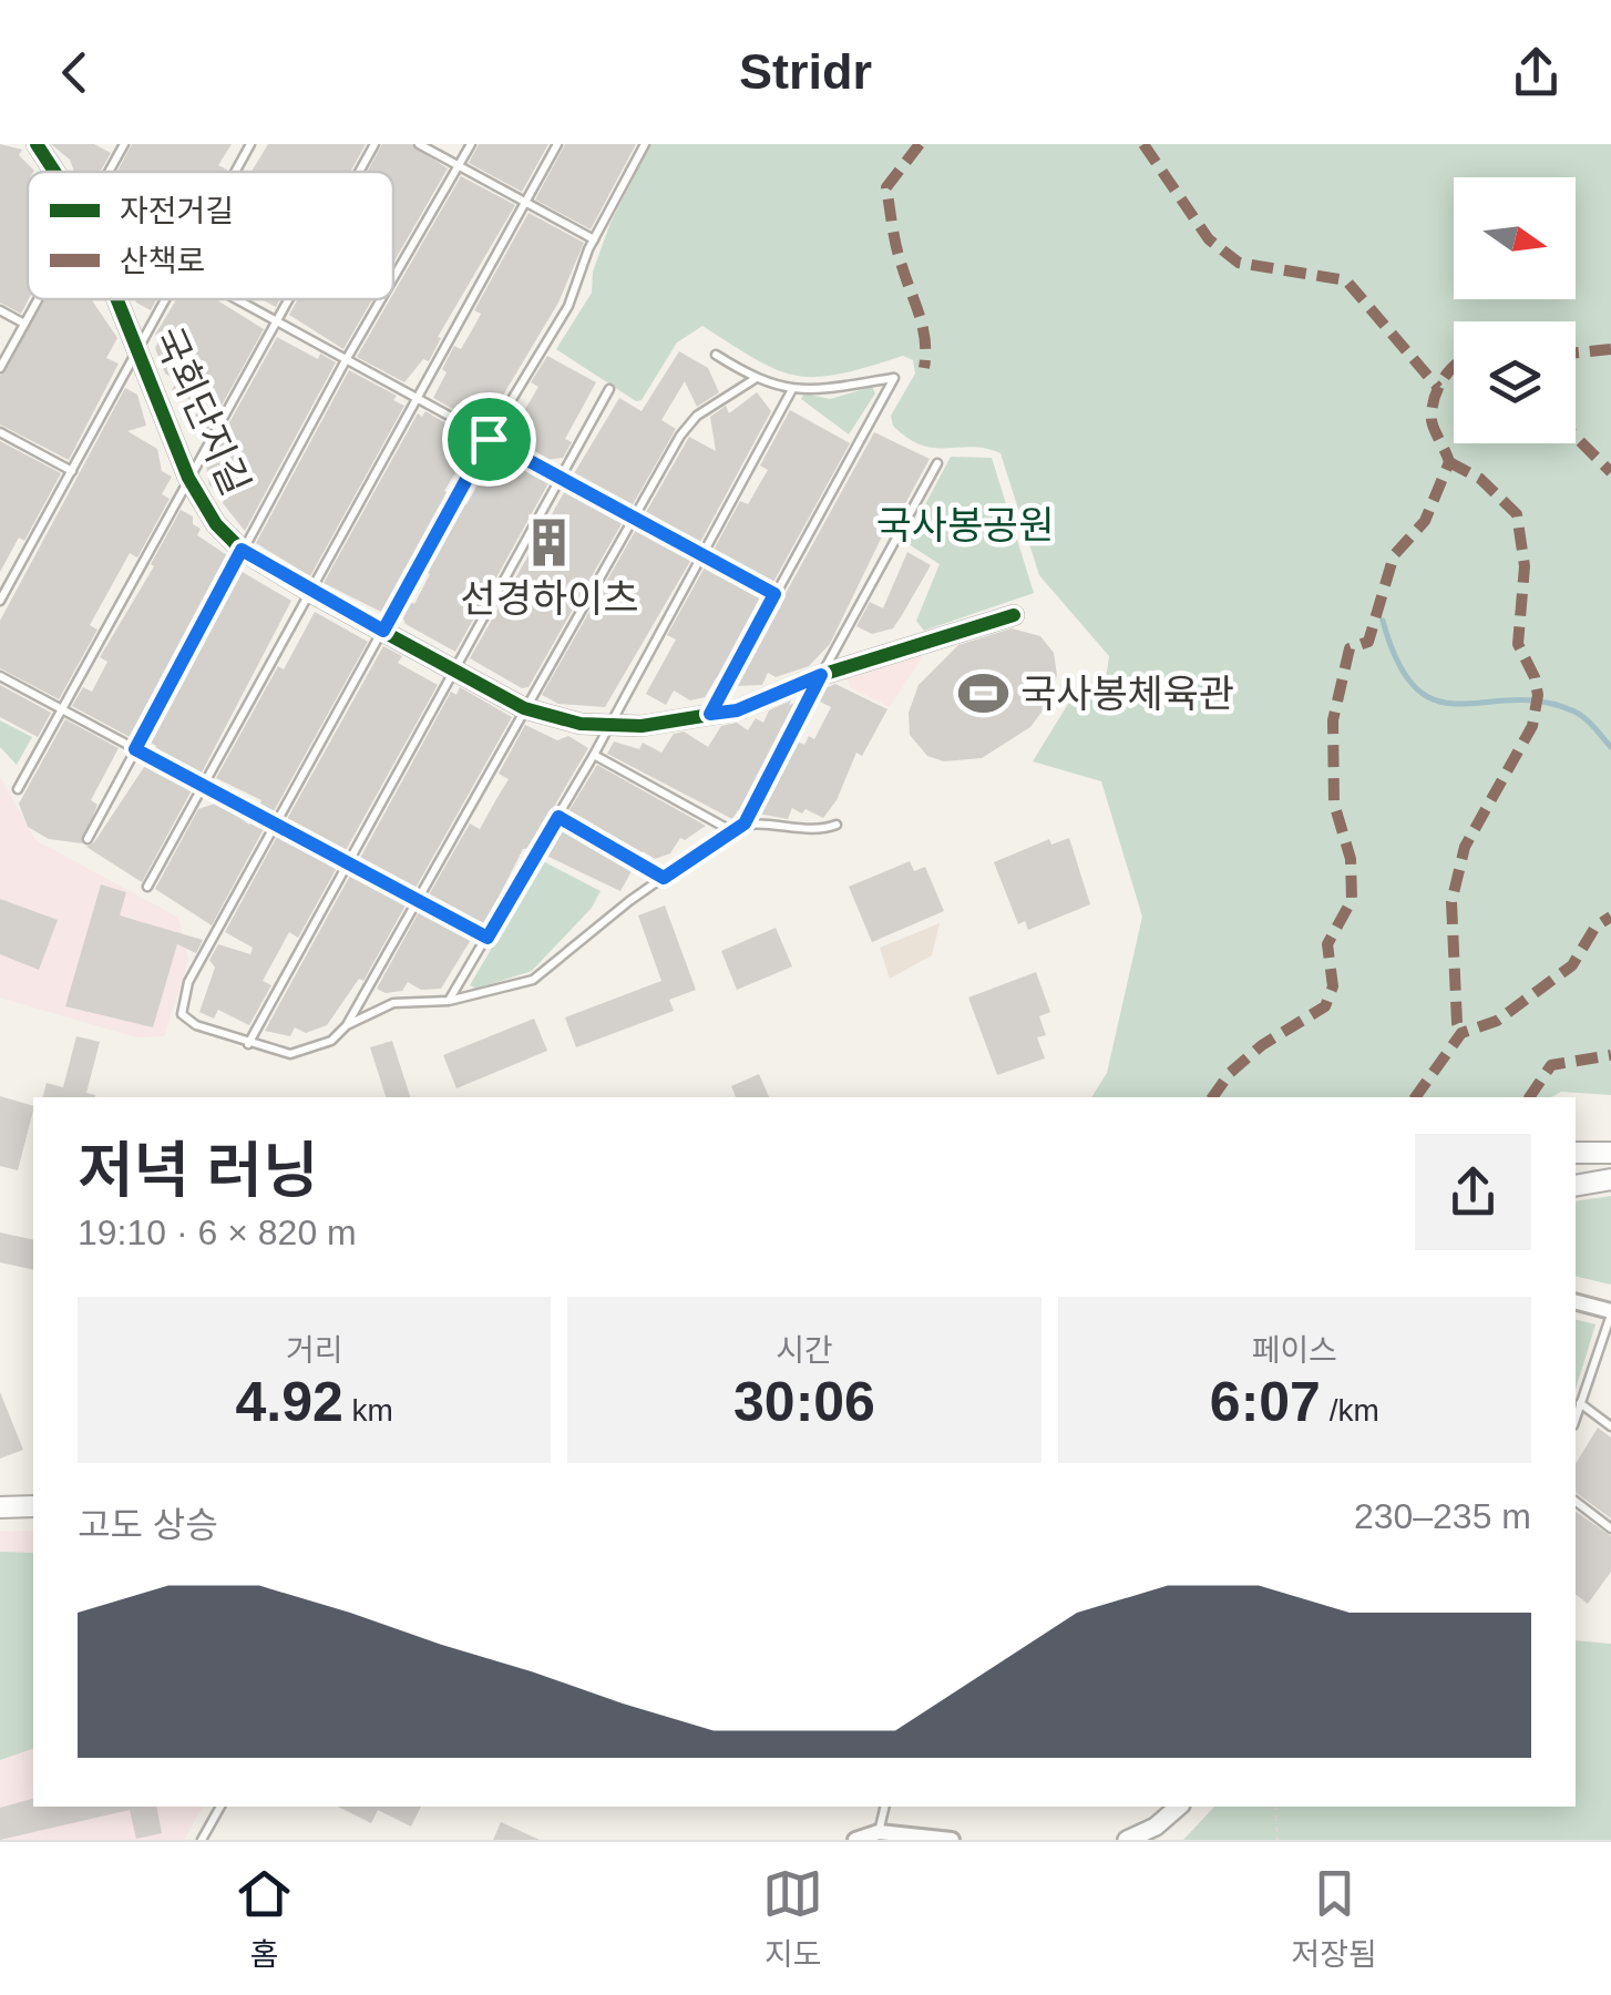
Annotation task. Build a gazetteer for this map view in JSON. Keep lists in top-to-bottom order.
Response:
{
  "streets": {
    "street": ["국회단지길"]
  },
  "parks": ["국사봉공원"],
  "places": {
    "building": ["선경하이츠"],
    "sports": ["국사봉체육관"]
  },
  "legend": ["자전거길", "산책로"],
  "north": "right",
  "page": {
    "header": "Stridr",
    "heading": ["저녁 러닝", "19:10 · 6 × 820 m"],
    "stats": [
      ["거리", "4.92 km"],
      ["시간", "30:06"],
      ["페이스", "6:07 /km"]
    ],
    "chart": ["고도 상승", "230–235 m"],
    "tabs": ["홈", "지도", "저장됨"]
  }
}
